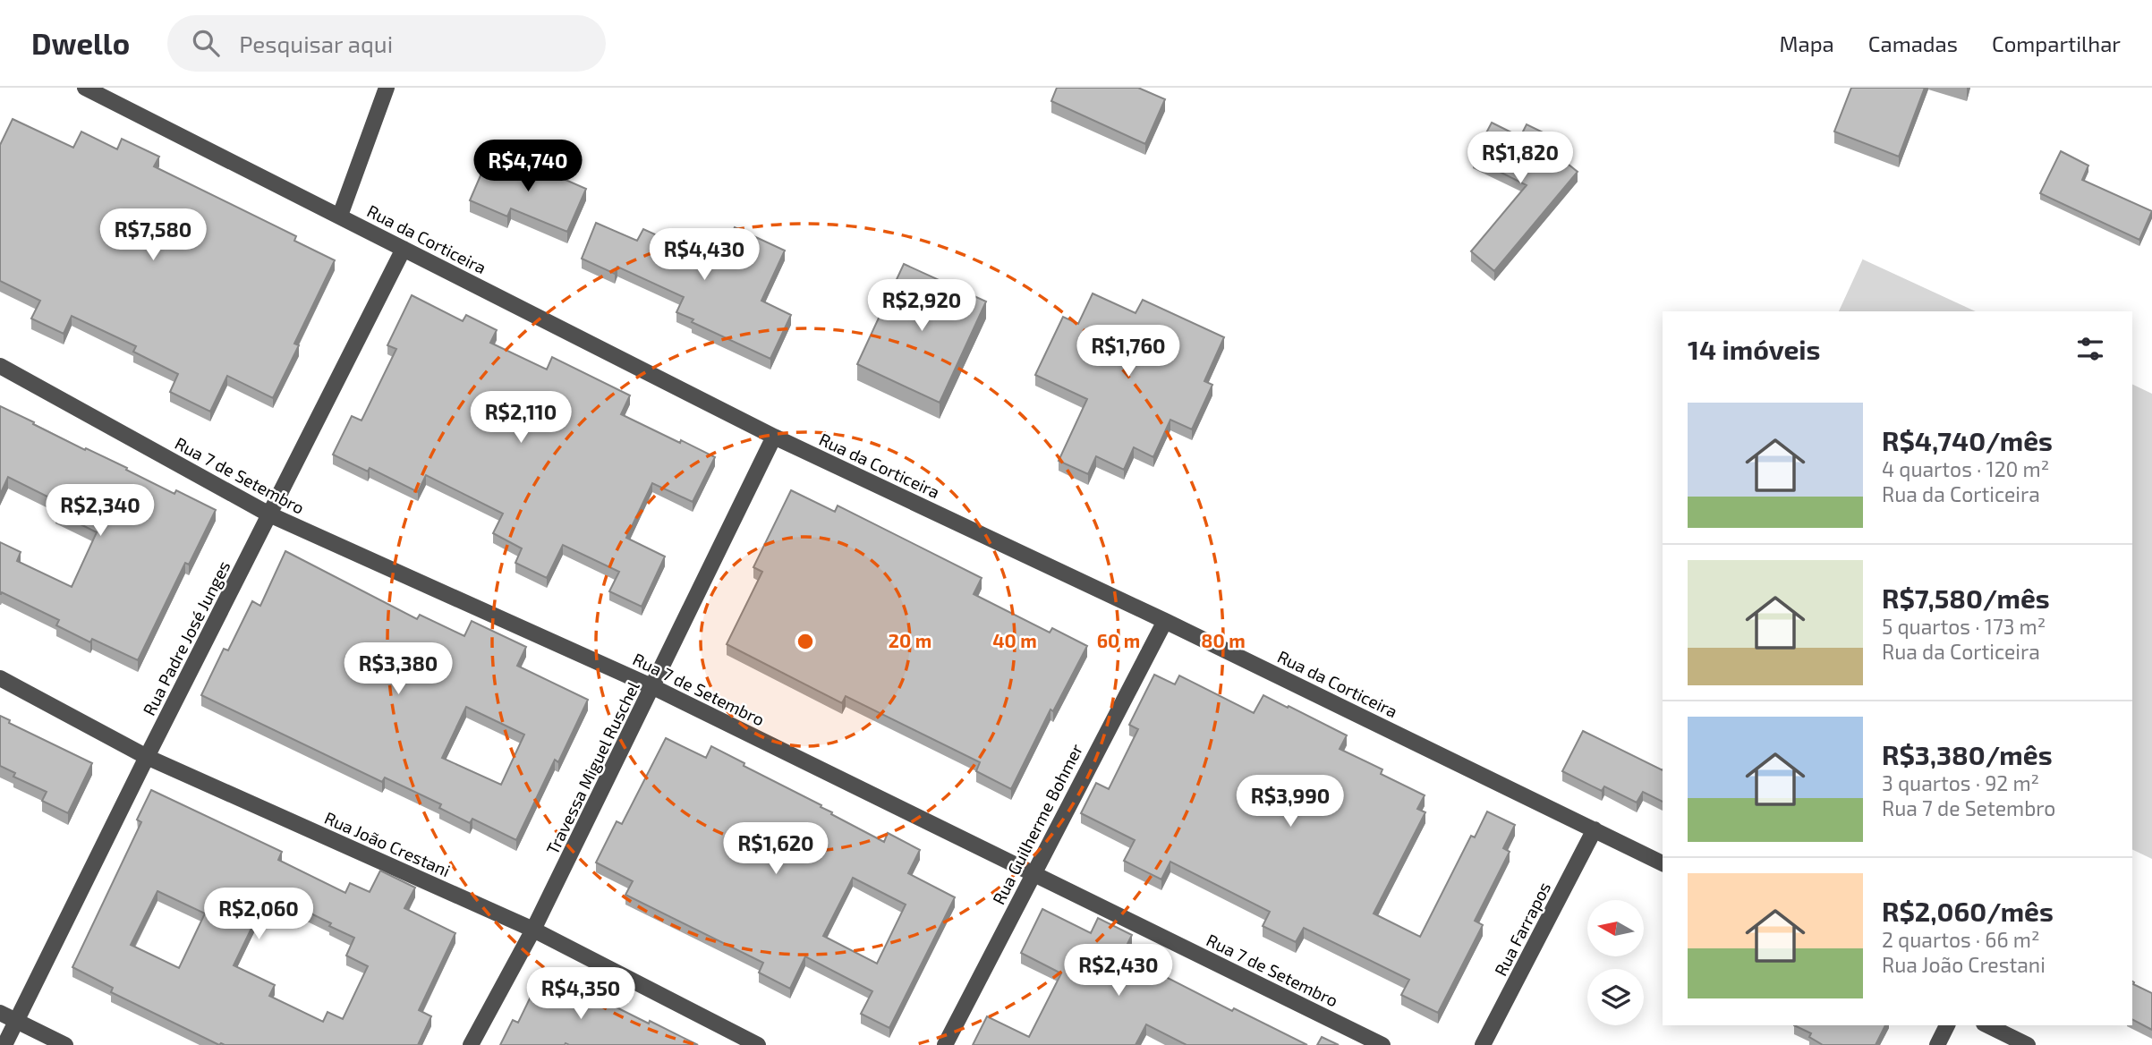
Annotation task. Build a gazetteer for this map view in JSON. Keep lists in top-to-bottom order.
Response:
{
  "streets": {
    "street": [
      "Rua da Corticeira",
      "Rua 7 de Setembro",
      "Rua Padre José Junges",
      "Travessa Miguel Ruschel",
      "Rua Guilherme Bohmer",
      "Rua João Crestani",
      "Rua Farrapos"
    ]
  },
  "crossings": [
    ["Rua da Corticeira", "Rua Padre José Junges"],
    ["Rua da Corticeira", "Travessa Miguel Ruschel"],
    ["Rua da Corticeira", "Rua Guilherme Bohmer"],
    ["Rua da Corticeira", "Rua Farrapos"],
    ["Rua 7 de Setembro", "Rua Padre José Junges"],
    ["Rua 7 de Setembro", "Travessa Miguel Ruschel"],
    ["Rua 7 de Setembro", "Rua Guilherme Bohmer"],
    ["Rua Padre José Junges", "Rua João Crestani"],
    ["Travessa Miguel Ruschel", "Rua João Crestani"]
  ],
  "north": "left",
  "page": {
    "header": "Dwello",
    "search": "Pesquisar aqui",
    "nav": ["Mapa", "Camadas", "Compartilhar"],
    "price": [
      "R$1,820",
      "R$4,740",
      "R$7,580",
      "R$4,430",
      "R$2,920",
      "R$1,760",
      "R$2,110",
      "R$2,340",
      "R$3,380",
      "R$3,990",
      "R$1,620",
      "R$2,060",
      "R$2,430",
      "R$4,350"
    ],
    "heading": "14 imóveis",
    "list": [
      {
        "name": "R$4,740/mês",
        "note": "4 quartos · 120 m² · Rua da Corticeira"
      },
      {
        "name": "R$7,580/mês",
        "note": "5 quartos · 173 m² · Rua da Corticeira"
      },
      {
        "name": "R$3,380/mês",
        "note": "3 quartos · 92 m² · Rua 7 de Setembro"
      },
      {
        "name": "R$2,060/mês",
        "note": "2 quartos · 66 m² · Rua João Crestani"
      }
    ]
  },
  "rings": [
    "20 m",
    "40 m",
    "60 m",
    "80 m"
  ]
}
